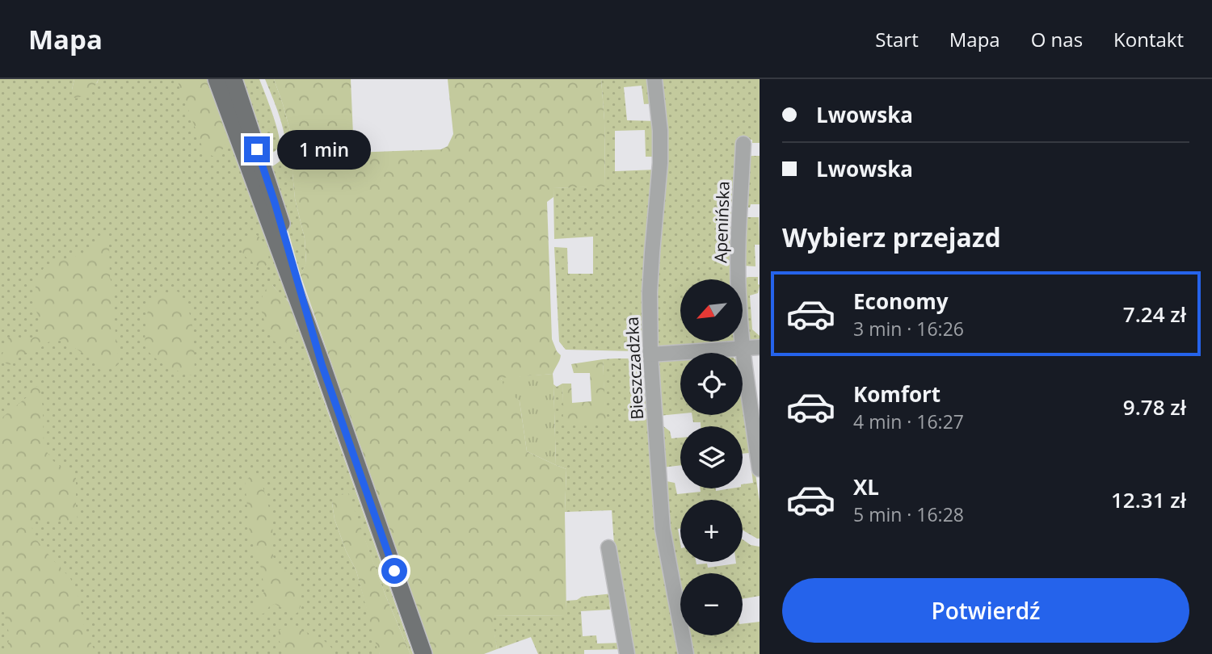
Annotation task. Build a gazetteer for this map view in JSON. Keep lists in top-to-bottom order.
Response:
{
  "streets": {
    "street": ["Apenińska", "Bieszczadzka"]
  },
  "north": "bottom left",
  "page": {
    "header": "Mapa",
    "nav": [
      "Start",
      "Mapa",
      "O nas",
      "Kontakt"
    ],
    "banner": ["Lwowska", "Lwowska"],
    "bubble": "1 min",
    "heading": "Wybierz przejazd",
    "list": [
      {
        "name": "Economy",
        "note": "3 min · 16:26",
        "value": "7.24 zł"
      },
      {
        "name": "Komfort",
        "note": "4 min · 16:27",
        "value": "9.78 zł"
      },
      {
        "name": "XL",
        "note": "5 min · 16:28",
        "value": "12.31 zł"
      }
    ],
    "map_buttons": ["+", "−"],
    "buttons": "Potwierdź"
  }
}
